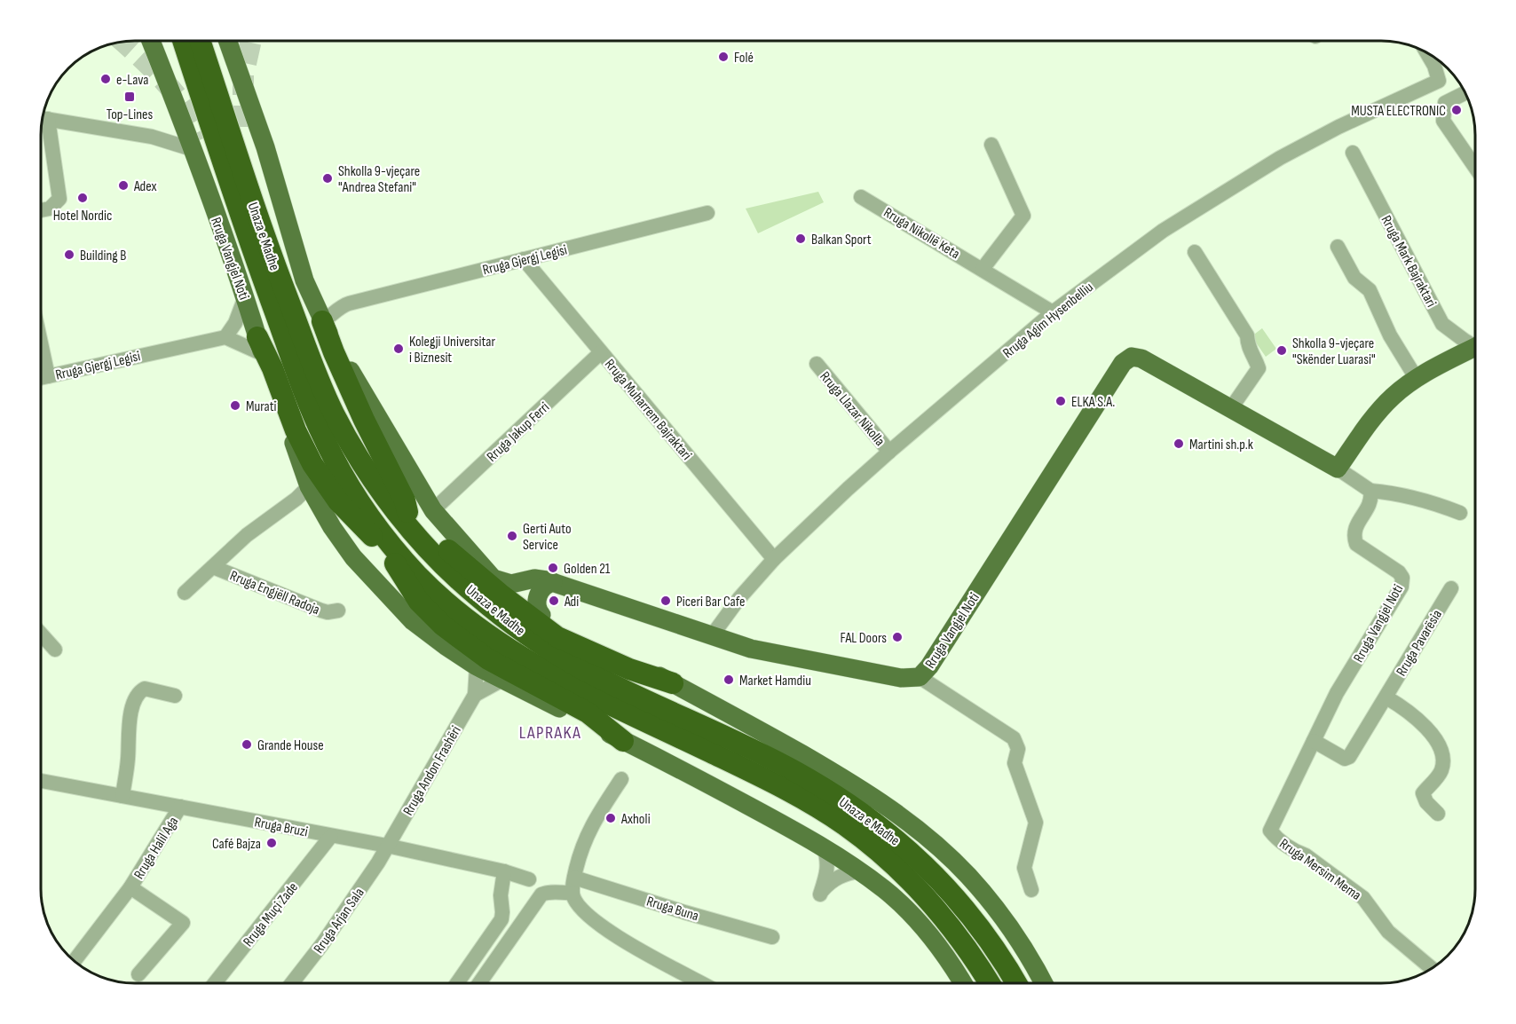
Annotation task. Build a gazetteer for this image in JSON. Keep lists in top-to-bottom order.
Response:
{
  "streets": {
    "highway": ["Unaza e Madhe"],
    "main road": ["Rruga Vangjel Noti"],
    "street": [
      "Rruga Nikollë Keta",
      "Rruga Gjergj Legisi",
      "Rruga Mark Bajraktari",
      "Rruga Agim Hysenbelliu",
      "Rruga Llazar Nikolla",
      "Rruga Muharrem Bajraktari",
      "Rruga Jakup Ferri",
      "Rruga Engjëll Radoja",
      "Rruga Pavarësia",
      "Rruga Andon Frashëri",
      "Rruga Bruzi",
      "Rruga Halil Aga",
      "Rruga Mersim Mema",
      "Rruga Buna",
      "Rruga Muçi Zade",
      "Rruga Arjan Sala"
    ]
  },
  "crossings": [
    ["Rruga Nikollë Keta", "Rruga Agim Hysenbelliu"],
    ["Rruga Vangjel Noti", "Rruga Agim Hysenbelliu"],
    ["Rruga Vangjel Noti", "Rruga Pavarësia"],
    ["Rruga Vangjel Noti", "Rruga Andon Frashëri"],
    ["Rruga Vangjel Noti", "Rruga Mersim Mema"],
    ["Rruga Gjergj Legisi", "Rruga Muharrem Bajraktari"],
    ["Rruga Agim Hysenbelliu", "Rruga Llazar Nikolla"],
    ["Rruga Agim Hysenbelliu", "Rruga Muharrem Bajraktari"],
    ["Rruga Muharrem Bajraktari", "Rruga Jakup Ferri"],
    ["Rruga Andon Frashëri", "Rruga Bruzi"],
    ["Rruga Andon Frashëri", "Rruga Arjan Sala"],
    ["Rruga Bruzi", "Rruga Halil Aga"],
    ["Rruga Bruzi", "Rruga Muçi Zade"],
    ["Rruga Bruzi", "Rruga Arjan Sala"]
  ],
  "districts": ["LAPRAKA"],
  "places": {
    "other": [
      "Folé",
      "e-Lava",
      "MUSTA ELECTRONIC",
      "Shkolla 9-vjeçare \"Andrea Stefani\"",
      "Adex",
      "Hotel Nordic",
      "Balkan Sport",
      "Building B",
      "Kolegji Universitar i Biznesit",
      "Shkolla 9-vjeçare \"Skënder Luarasi\"",
      "ELKA S.A.",
      "Murati",
      "Martini sh.p.k",
      "Gerti Auto Service",
      "Golden 21",
      "Adi",
      "Piceri Bar Cafe",
      "FAL Doors",
      "Market Hamdiu",
      "Grande House",
      "Axholi",
      "Café Bajza"
    ],
    "transit": ["Top-Lines"]
  }
}
